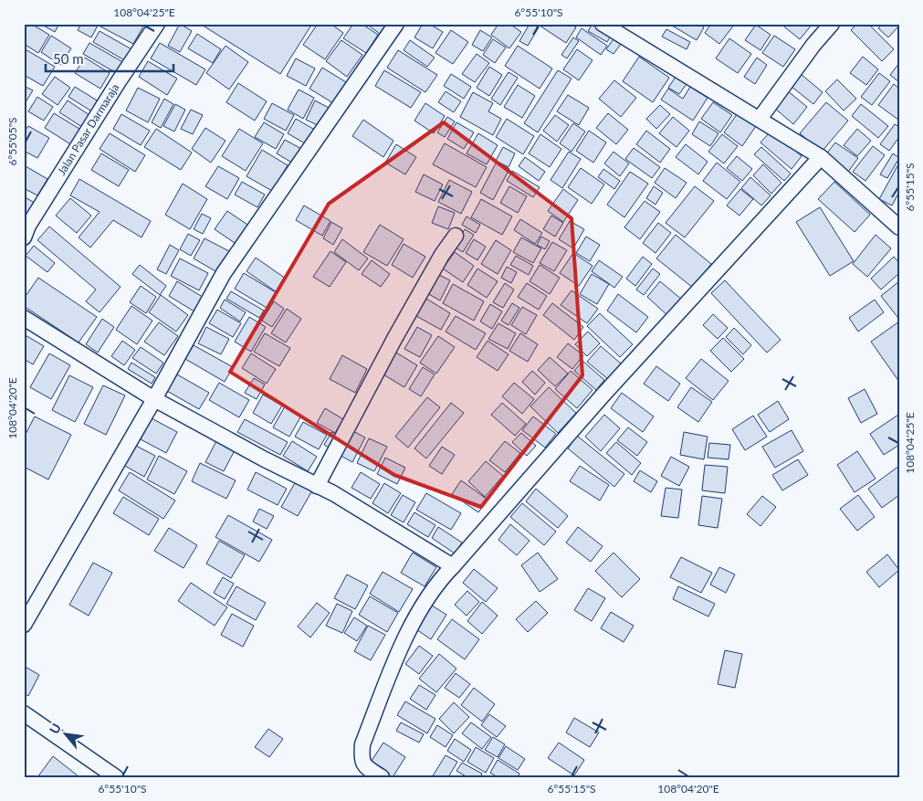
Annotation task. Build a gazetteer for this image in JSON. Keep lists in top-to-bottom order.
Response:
{
  "streets": {
    "street": ["Jalan Pasar Darmaraja"]
  },
  "scale_bar": "50 m",
  "north": "top left",
  "coordinates": [
    "108°04'25\"E",
    "6°55'10\"S",
    "6°55'05\"S",
    "6°55'15\"S",
    "108°04'20\"E"
  ]
}
